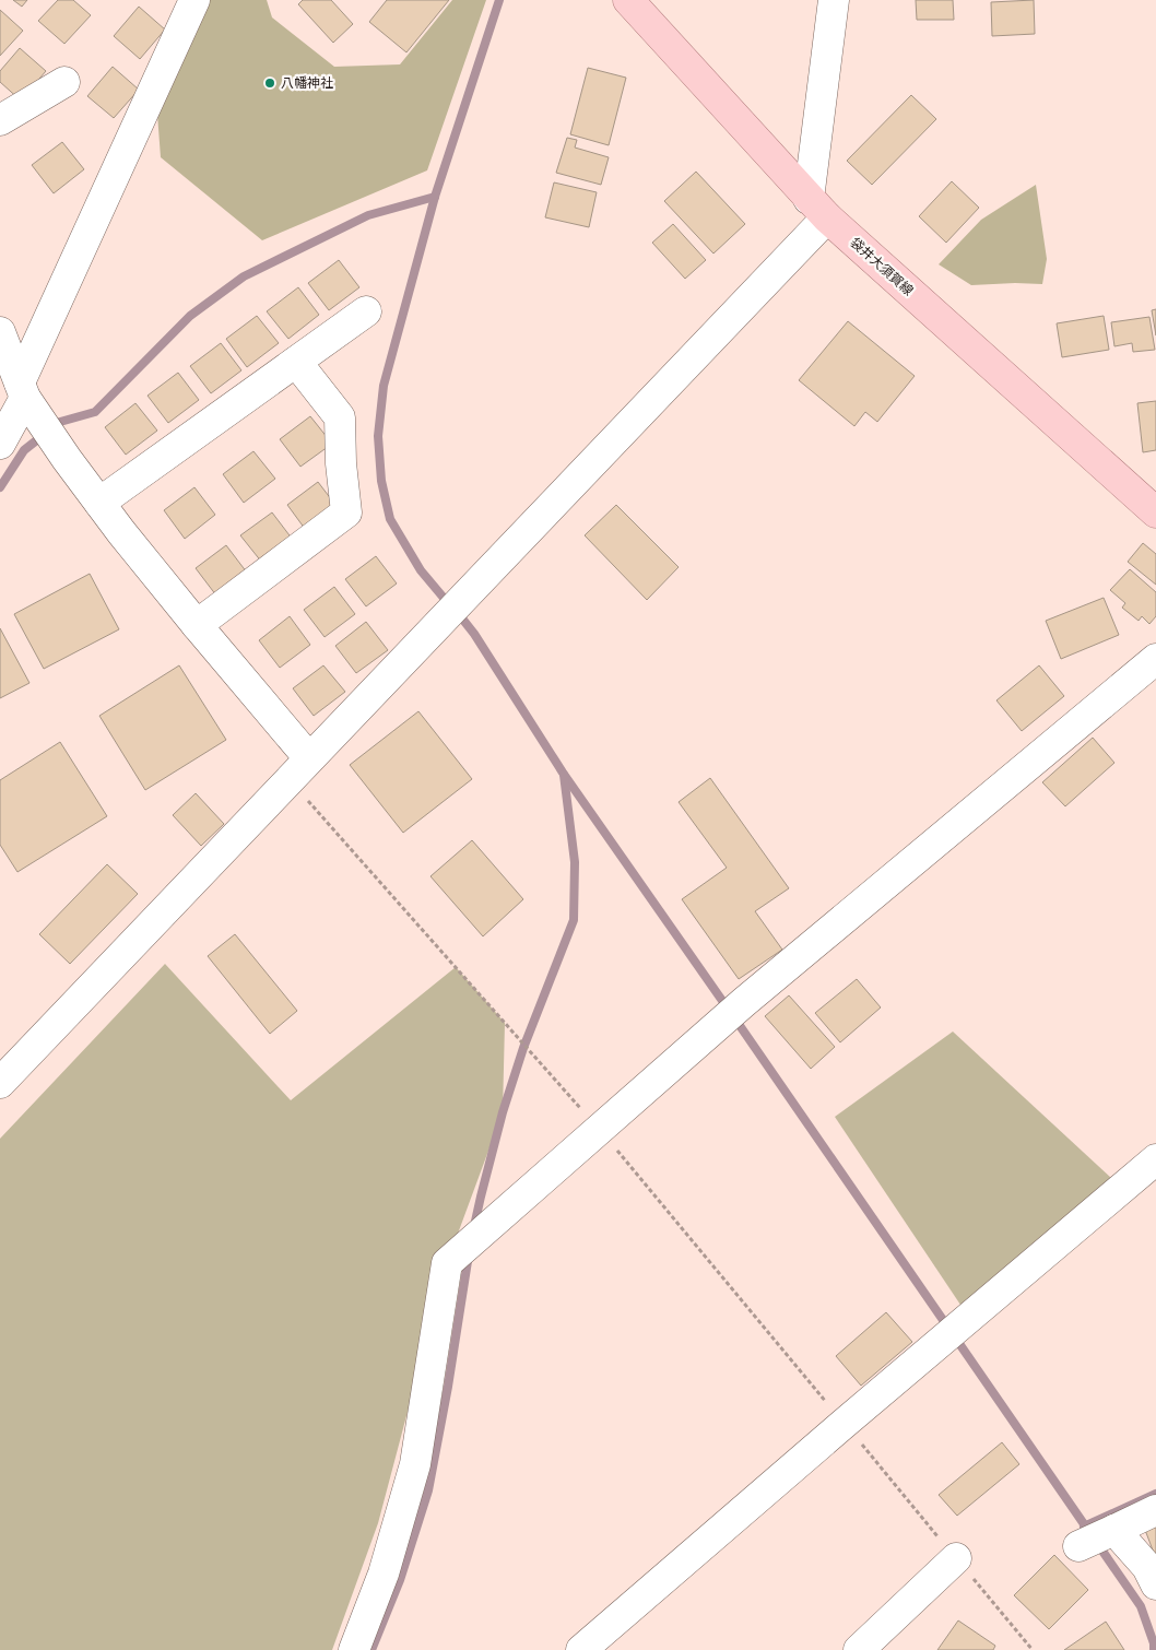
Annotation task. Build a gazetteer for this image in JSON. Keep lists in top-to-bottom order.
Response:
{
  "streets": {
    "main road": ["袋井大須賀線"]
  },
  "places": ["八幡神社"]
}
